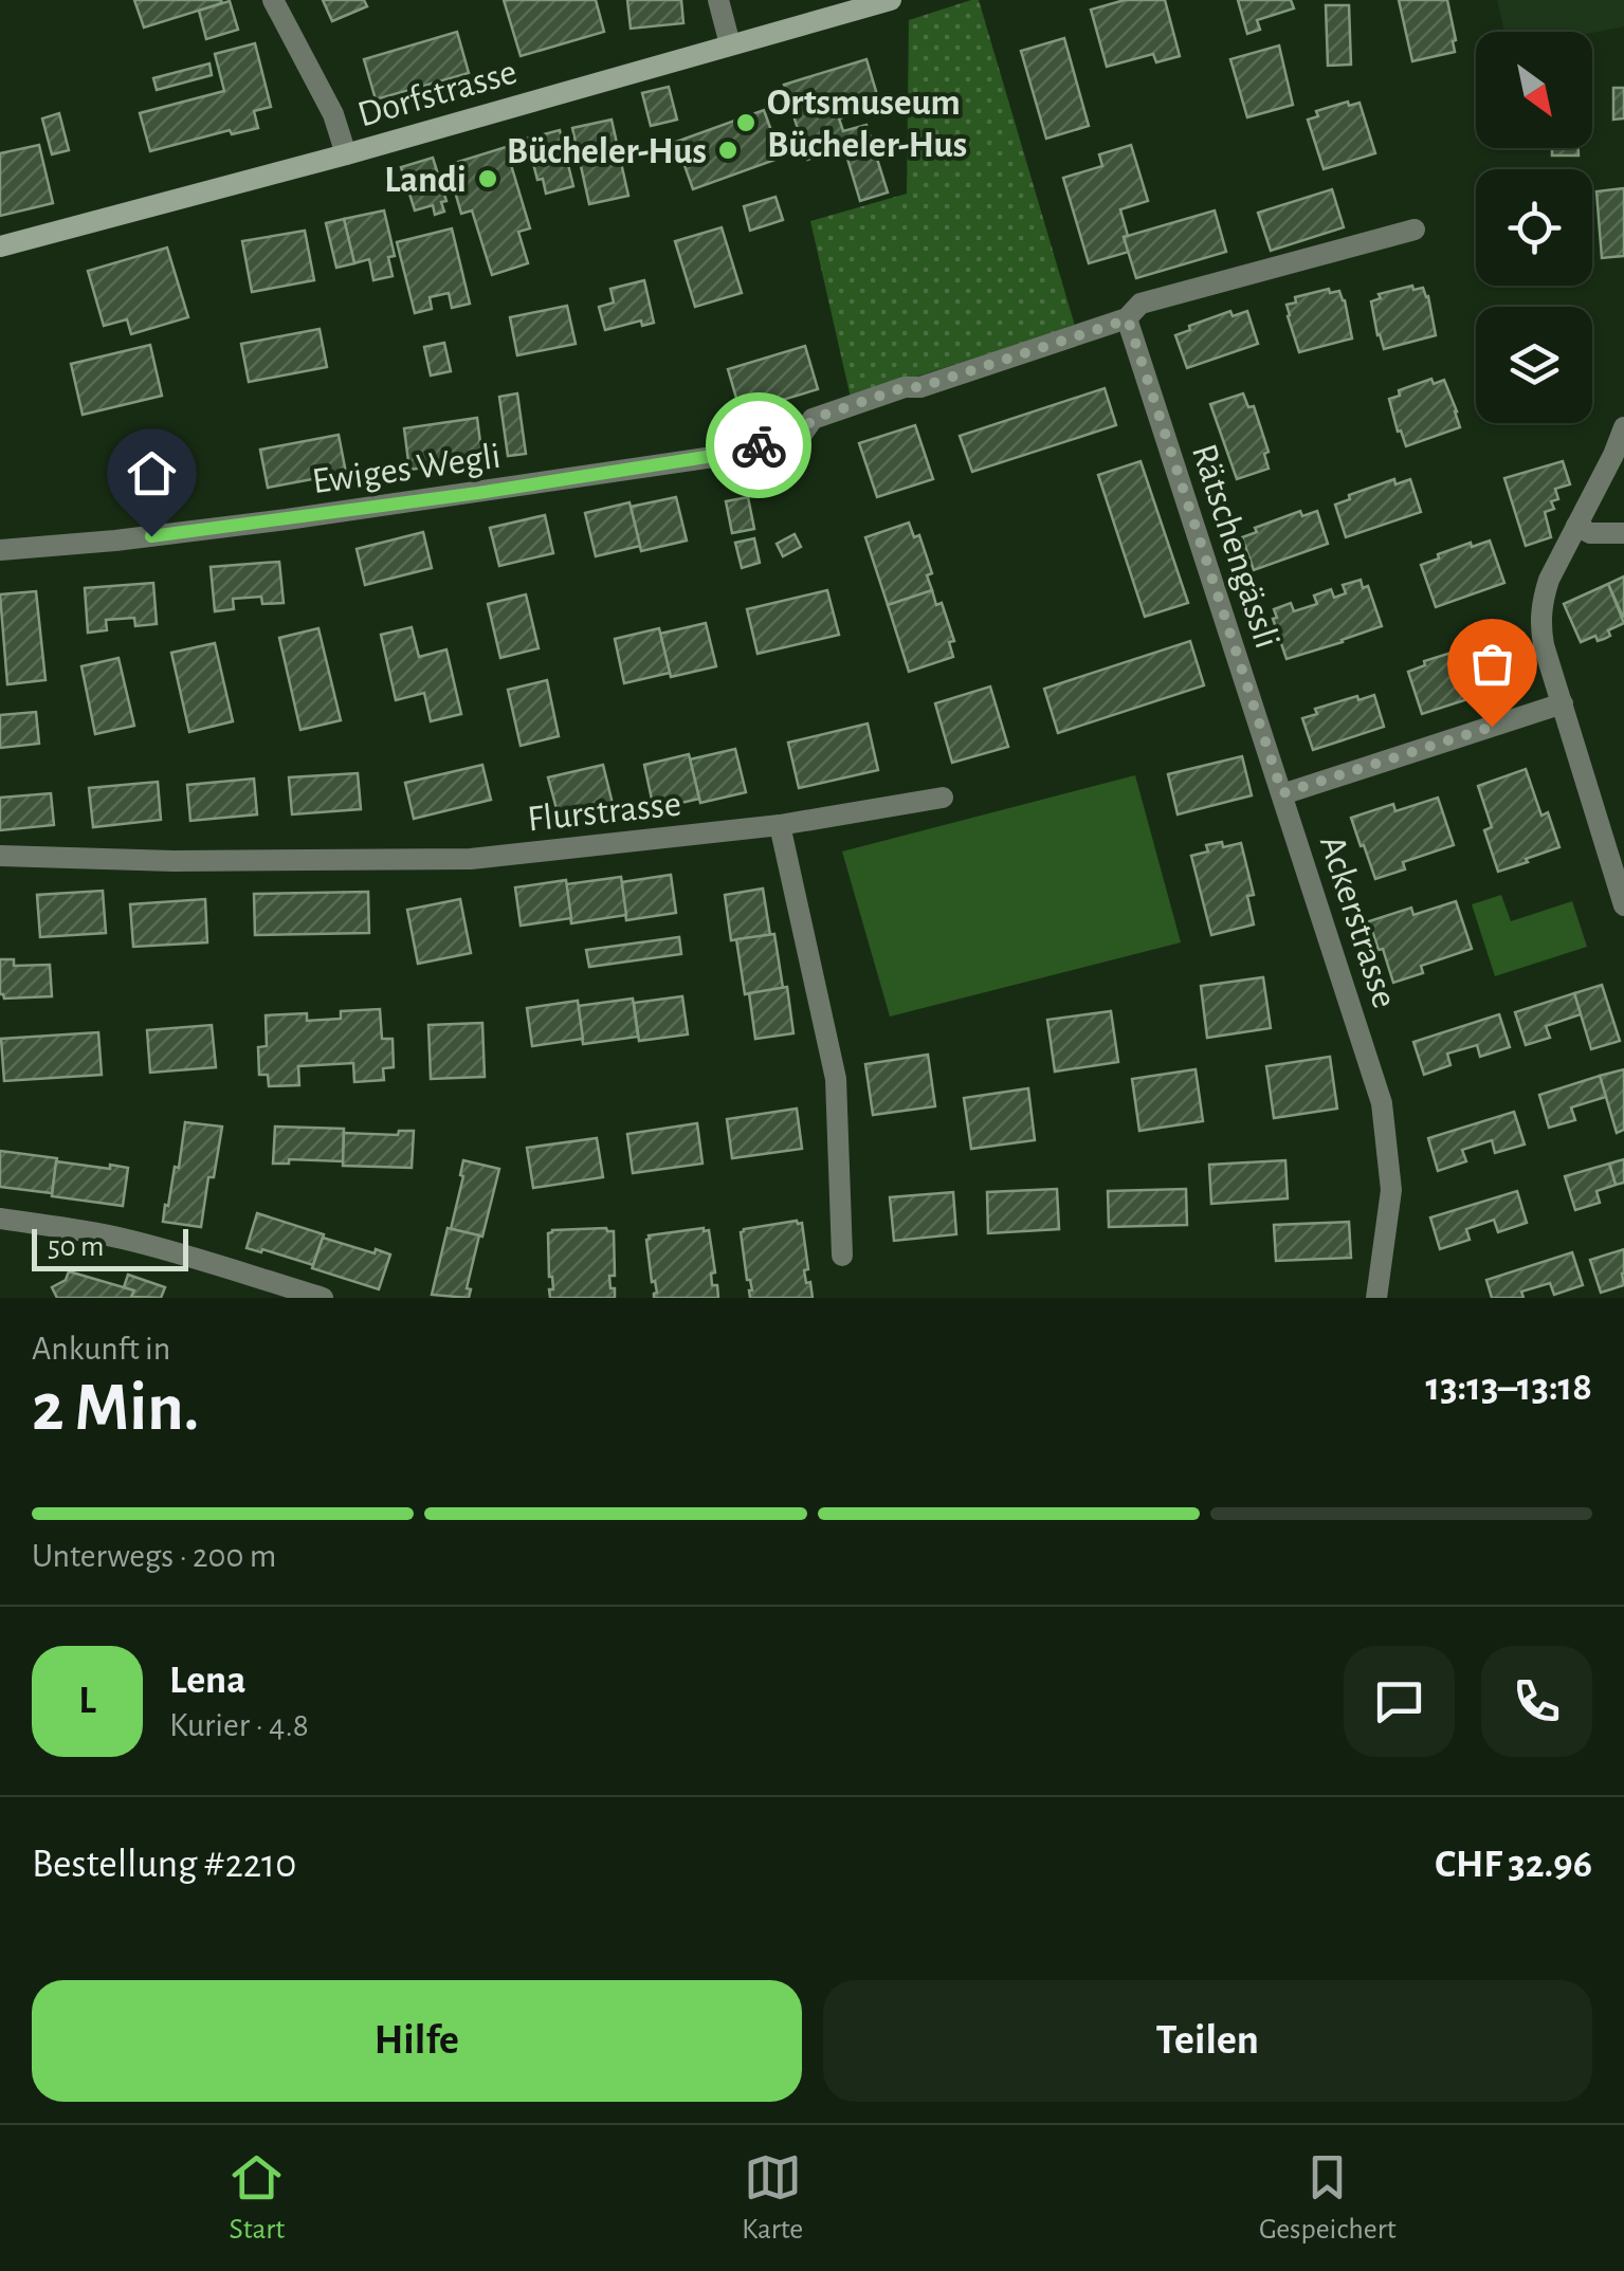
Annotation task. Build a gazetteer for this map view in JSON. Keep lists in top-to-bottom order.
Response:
{
  "streets": {
    "main road": ["Dorfstrasse"],
    "street": [
      "Ewiges Wegli",
      "Rätschengässli",
      "Flurstrasse",
      "Ackerstrasse"
    ]
  },
  "crossings": [
    ["Ewiges Wegli", "Rätschengässli"],
    ["Rätschengässli", "Ackerstrasse"]
  ],
  "places": ["Ortsmuseum Bücheler-Hus", "Bücheler-Hus", "Landi"],
  "scale_bar": "50 m",
  "north": "bottom right",
  "page": {
    "scale": "50 m",
    "heading": ["2 Min.", "Ankunft in", "13:13–13:18"],
    "panel": [
      "Lena",
      "Kurier · 4.8",
      "Bestellung #2210",
      "CHF 32.96"
    ],
    "bar": "Unterwegs · 200 m",
    "round": "L",
    "buttons": ["Hilfe", "Teilen"],
    "tabs": ["Start", "Karte", "Gespeichert"]
  }
}
